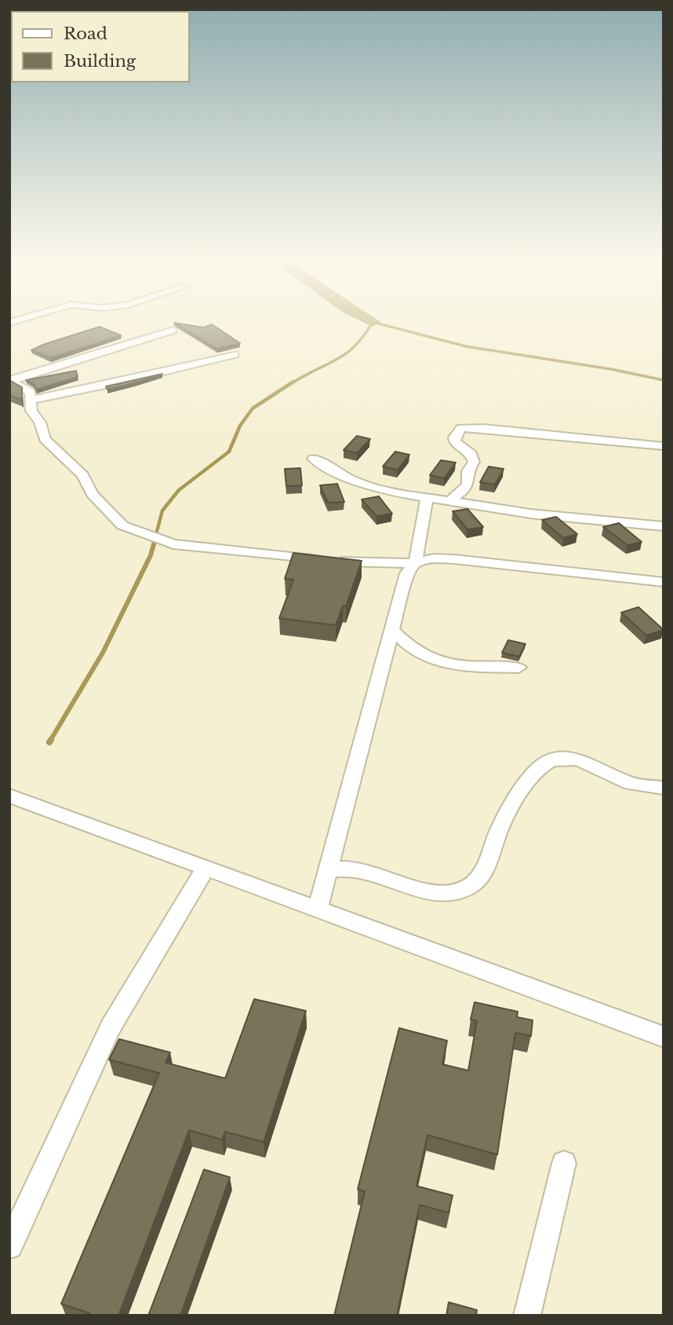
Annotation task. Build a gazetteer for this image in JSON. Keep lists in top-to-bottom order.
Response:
{
  "legend": ["Road", "Building"]
}
